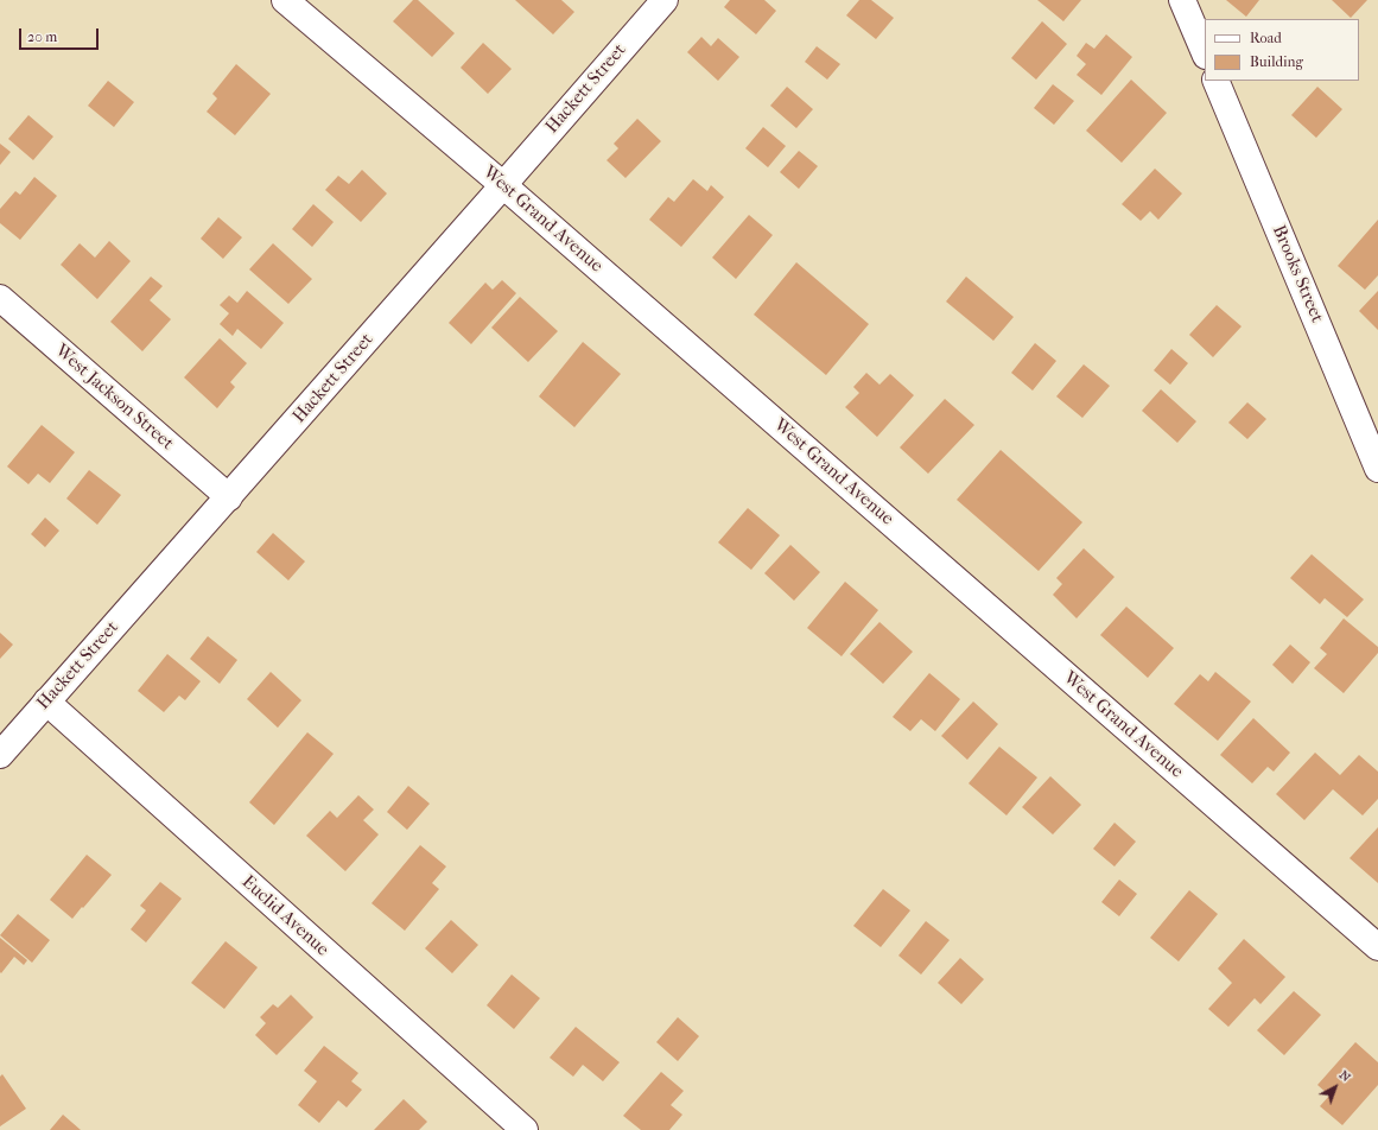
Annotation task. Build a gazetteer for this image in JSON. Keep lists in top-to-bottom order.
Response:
{
  "streets": {
    "street": [
      "Hackett Street",
      "West Grand Avenue",
      "Brooks Street",
      "West Jackson Street",
      "Euclid Avenue"
    ]
  },
  "crossings": [
    ["Hackett Street", "West Grand Avenue"],
    ["Hackett Street", "West Jackson Street"],
    ["Hackett Street", "Euclid Avenue"]
  ],
  "legend": ["Road", "Building"],
  "scale_bar": "20 m",
  "north": "top right"
}
